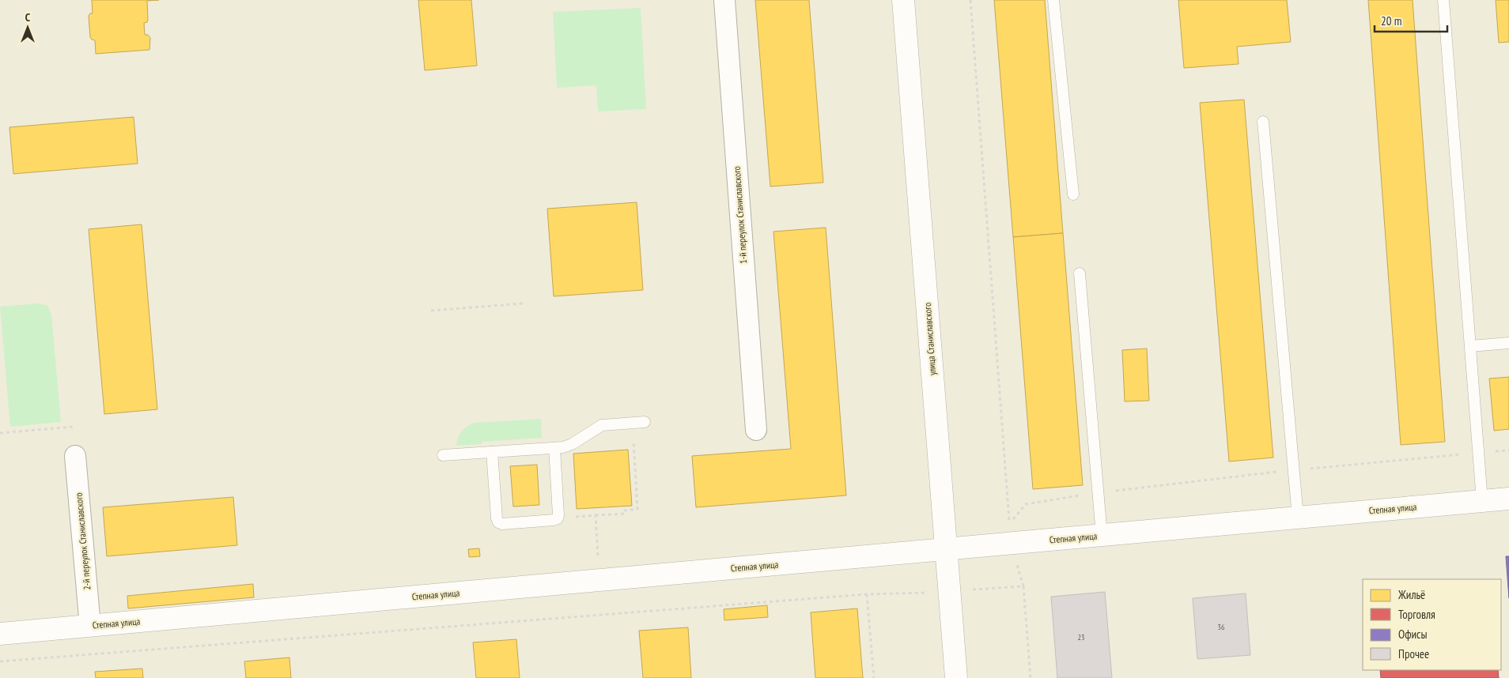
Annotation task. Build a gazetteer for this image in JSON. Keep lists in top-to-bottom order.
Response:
{
  "streets": {
    "street": [
      "1-й переулок Станиславского",
      "улица Станиславского",
      "Степная улица",
      "2-й переулок Станиславского"
    ]
  },
  "crossings": [
    ["улица Станиславского", "Степная улица"],
    ["Степная улица", "2-й переулок Станиславского"]
  ],
  "house_numbers": ["36", "23"],
  "legend": [
    "Жильё",
    "Торговля",
    "Офисы",
    "Прочее"
  ],
  "scale_bar": "20 m",
  "north": "top"
}
